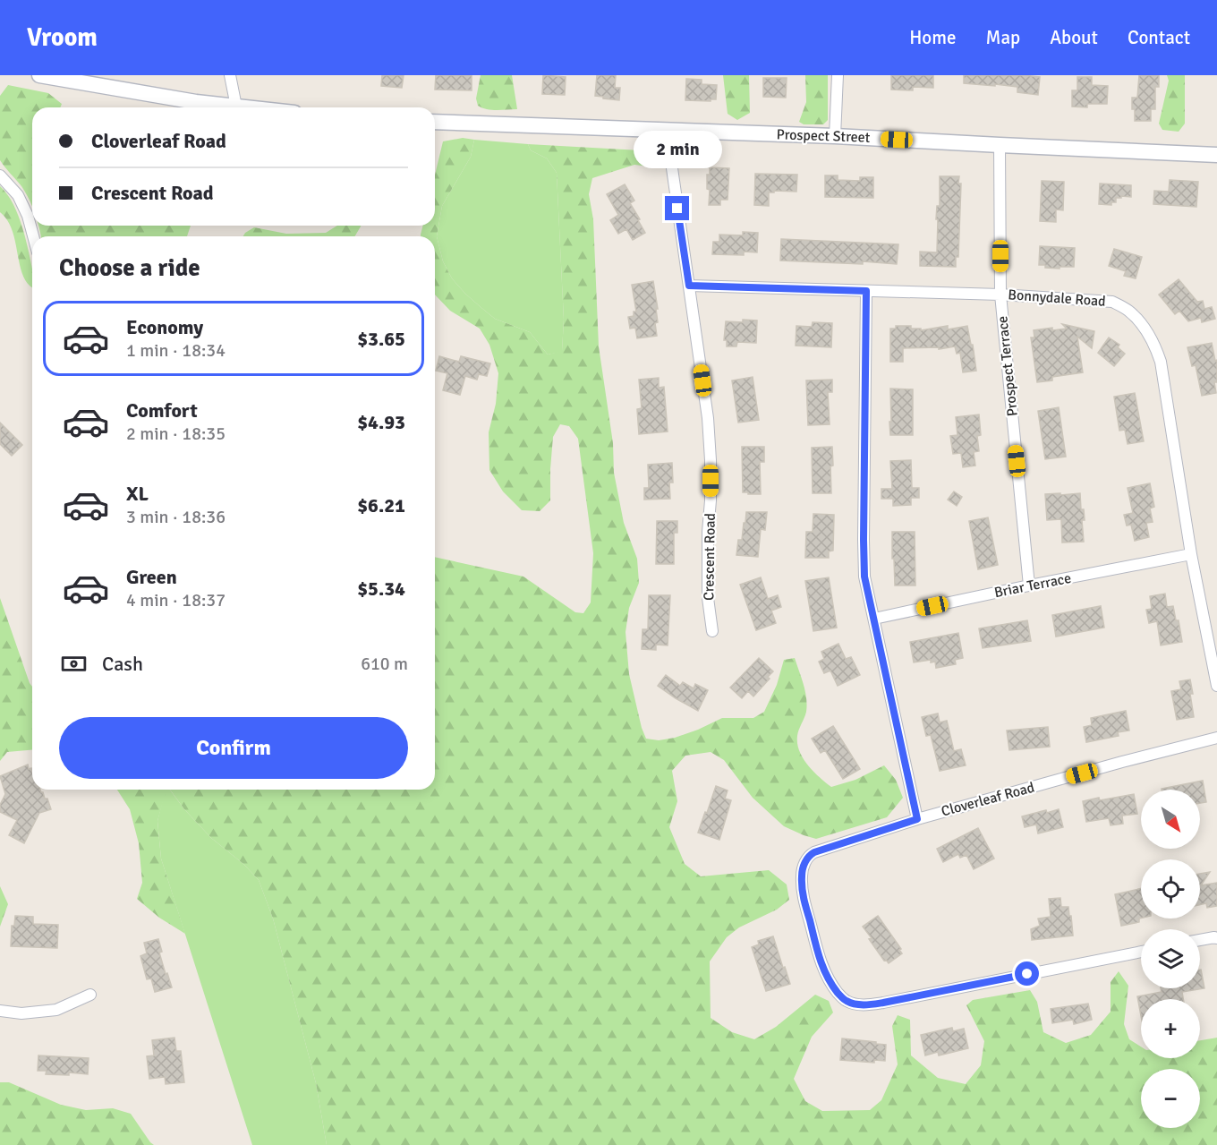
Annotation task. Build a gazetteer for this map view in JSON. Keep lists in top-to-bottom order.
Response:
{
  "streets": {
    "main road": ["Prospect Street"],
    "street": [
      "Bonnydale Road",
      "Prospect Terrace",
      "Crescent Road",
      "Briar Terrace",
      "Cloverleaf Road"
    ]
  },
  "crossings": [
    ["Prospect Street", "Prospect Terrace"],
    ["Prospect Street", "Crescent Road"],
    ["Bonnydale Road", "Prospect Terrace"],
    ["Bonnydale Road", "Crescent Road"],
    ["Bonnydale Road", "Briar Terrace"],
    ["Prospect Terrace", "Briar Terrace"]
  ],
  "north": "bottom right",
  "page": {
    "header": "Vroom",
    "nav": [
      "Home",
      "Map",
      "About",
      "Contact"
    ],
    "banner": ["Cloverleaf Road", "Crescent Road"],
    "bubble": "2 min",
    "heading": "Choose a ride",
    "list": [
      {
        "name": "Economy",
        "note": "1 min · 18:34",
        "value": "$3.65"
      },
      {
        "name": "Comfort",
        "note": "2 min · 18:35",
        "value": "$4.93"
      },
      {
        "name": "XL",
        "note": "3 min · 18:36",
        "value": "$6.21"
      },
      {
        "name": "Green",
        "note": "4 min · 18:37",
        "value": "$5.34"
      }
    ],
    "pay": ["Cash", "610 m"],
    "buttons": "Confirm",
    "map_buttons": ["+", "−"]
  }
}
